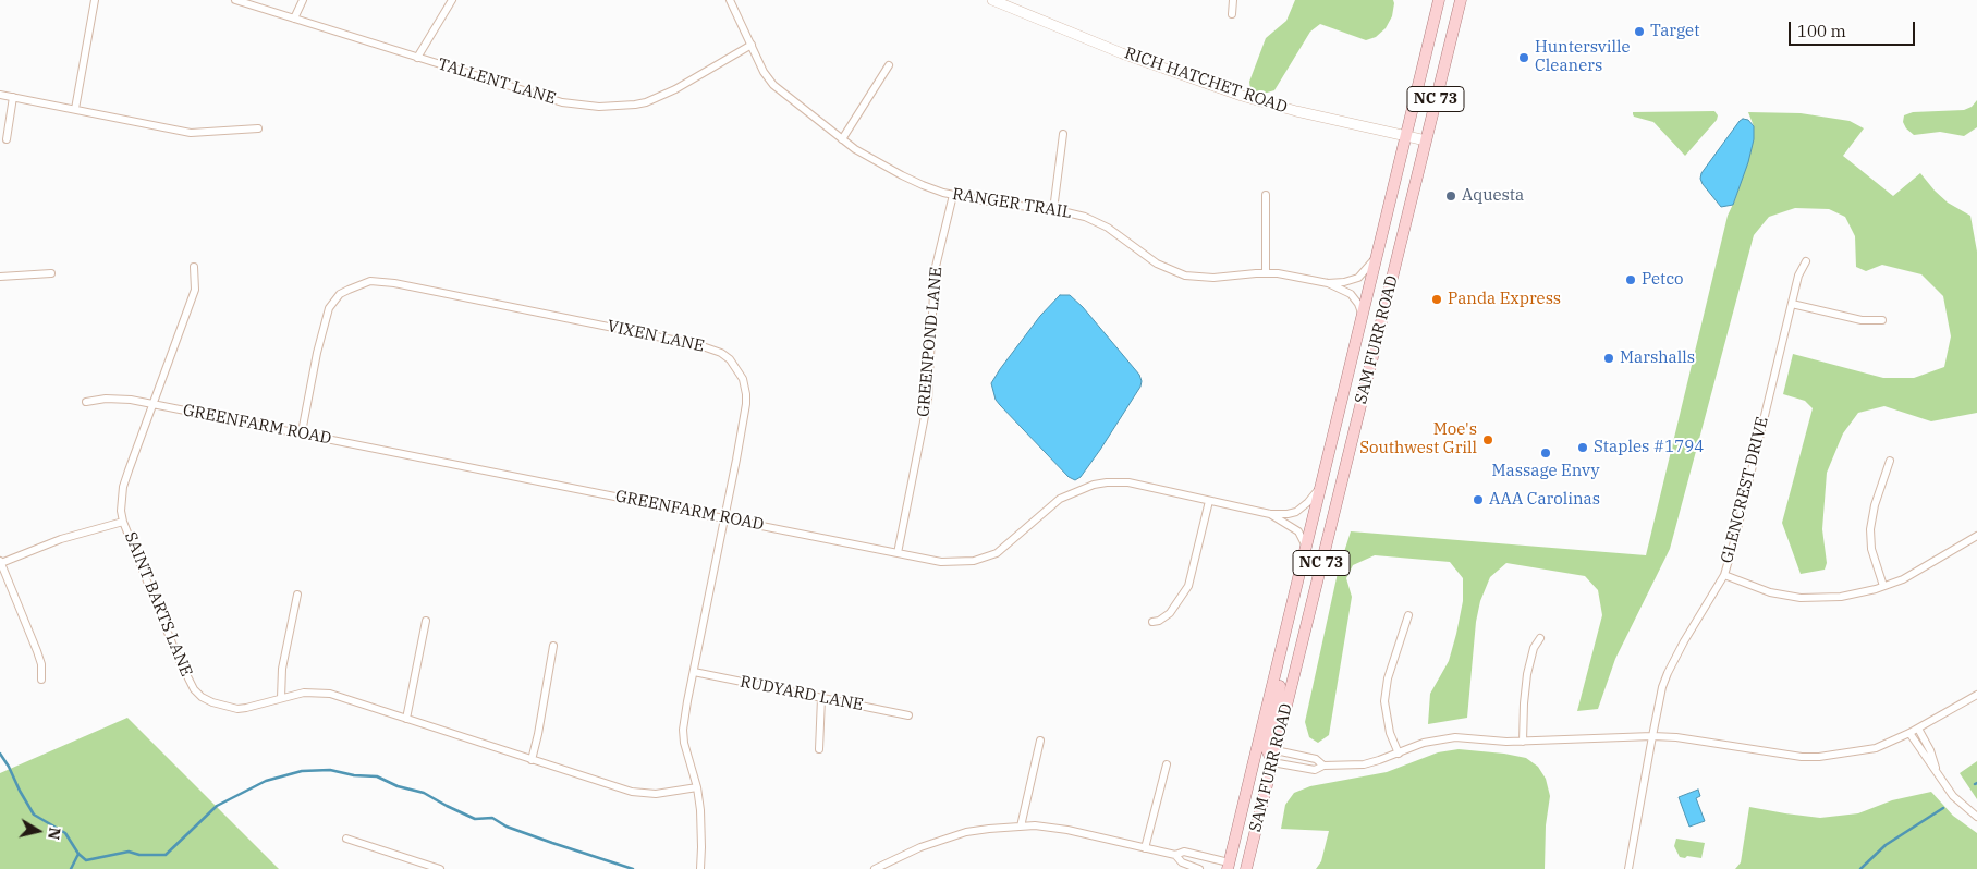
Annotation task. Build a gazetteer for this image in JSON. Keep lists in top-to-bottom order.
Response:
{
  "streets": {
    "main road": ["NC 73", "SAM FURR ROAD"],
    "street": [
      "RICH HATCHET ROAD",
      "TALLENT LANE",
      "RANGER TRAIL",
      "VIXEN LANE",
      "GREENPOND LANE",
      "GREENFARM ROAD",
      "GLENCREST DRIVE",
      "SAINT BARTS LANE",
      "RUDYARD LANE"
    ]
  },
  "crossings": [
    ["RICH HATCHET ROAD", "SAM FURR ROAD"],
    ["TALLENT LANE", "RANGER TRAIL"],
    ["RANGER TRAIL", "SAM FURR ROAD"],
    ["RANGER TRAIL", "GREENPOND LANE"],
    ["VIXEN LANE", "GREENFARM ROAD"],
    ["VIXEN LANE", "SAINT BARTS LANE"],
    ["VIXEN LANE", "RUDYARD LANE"],
    ["SAM FURR ROAD", "GREENFARM ROAD"],
    ["GREENPOND LANE", "GREENFARM ROAD"],
    ["GREENFARM ROAD", "SAINT BARTS LANE"]
  ],
  "places": [
    "Target",
    "Huntersville Cleaners",
    "Aquesta",
    "Petco",
    "Panda Express",
    "Marshalls",
    "Moe's Southwest Grill",
    "Staples #1794",
    "Massage Envy",
    "AAA Carolinas"
  ],
  "scale_bar": "100 m",
  "north": "right"
}
